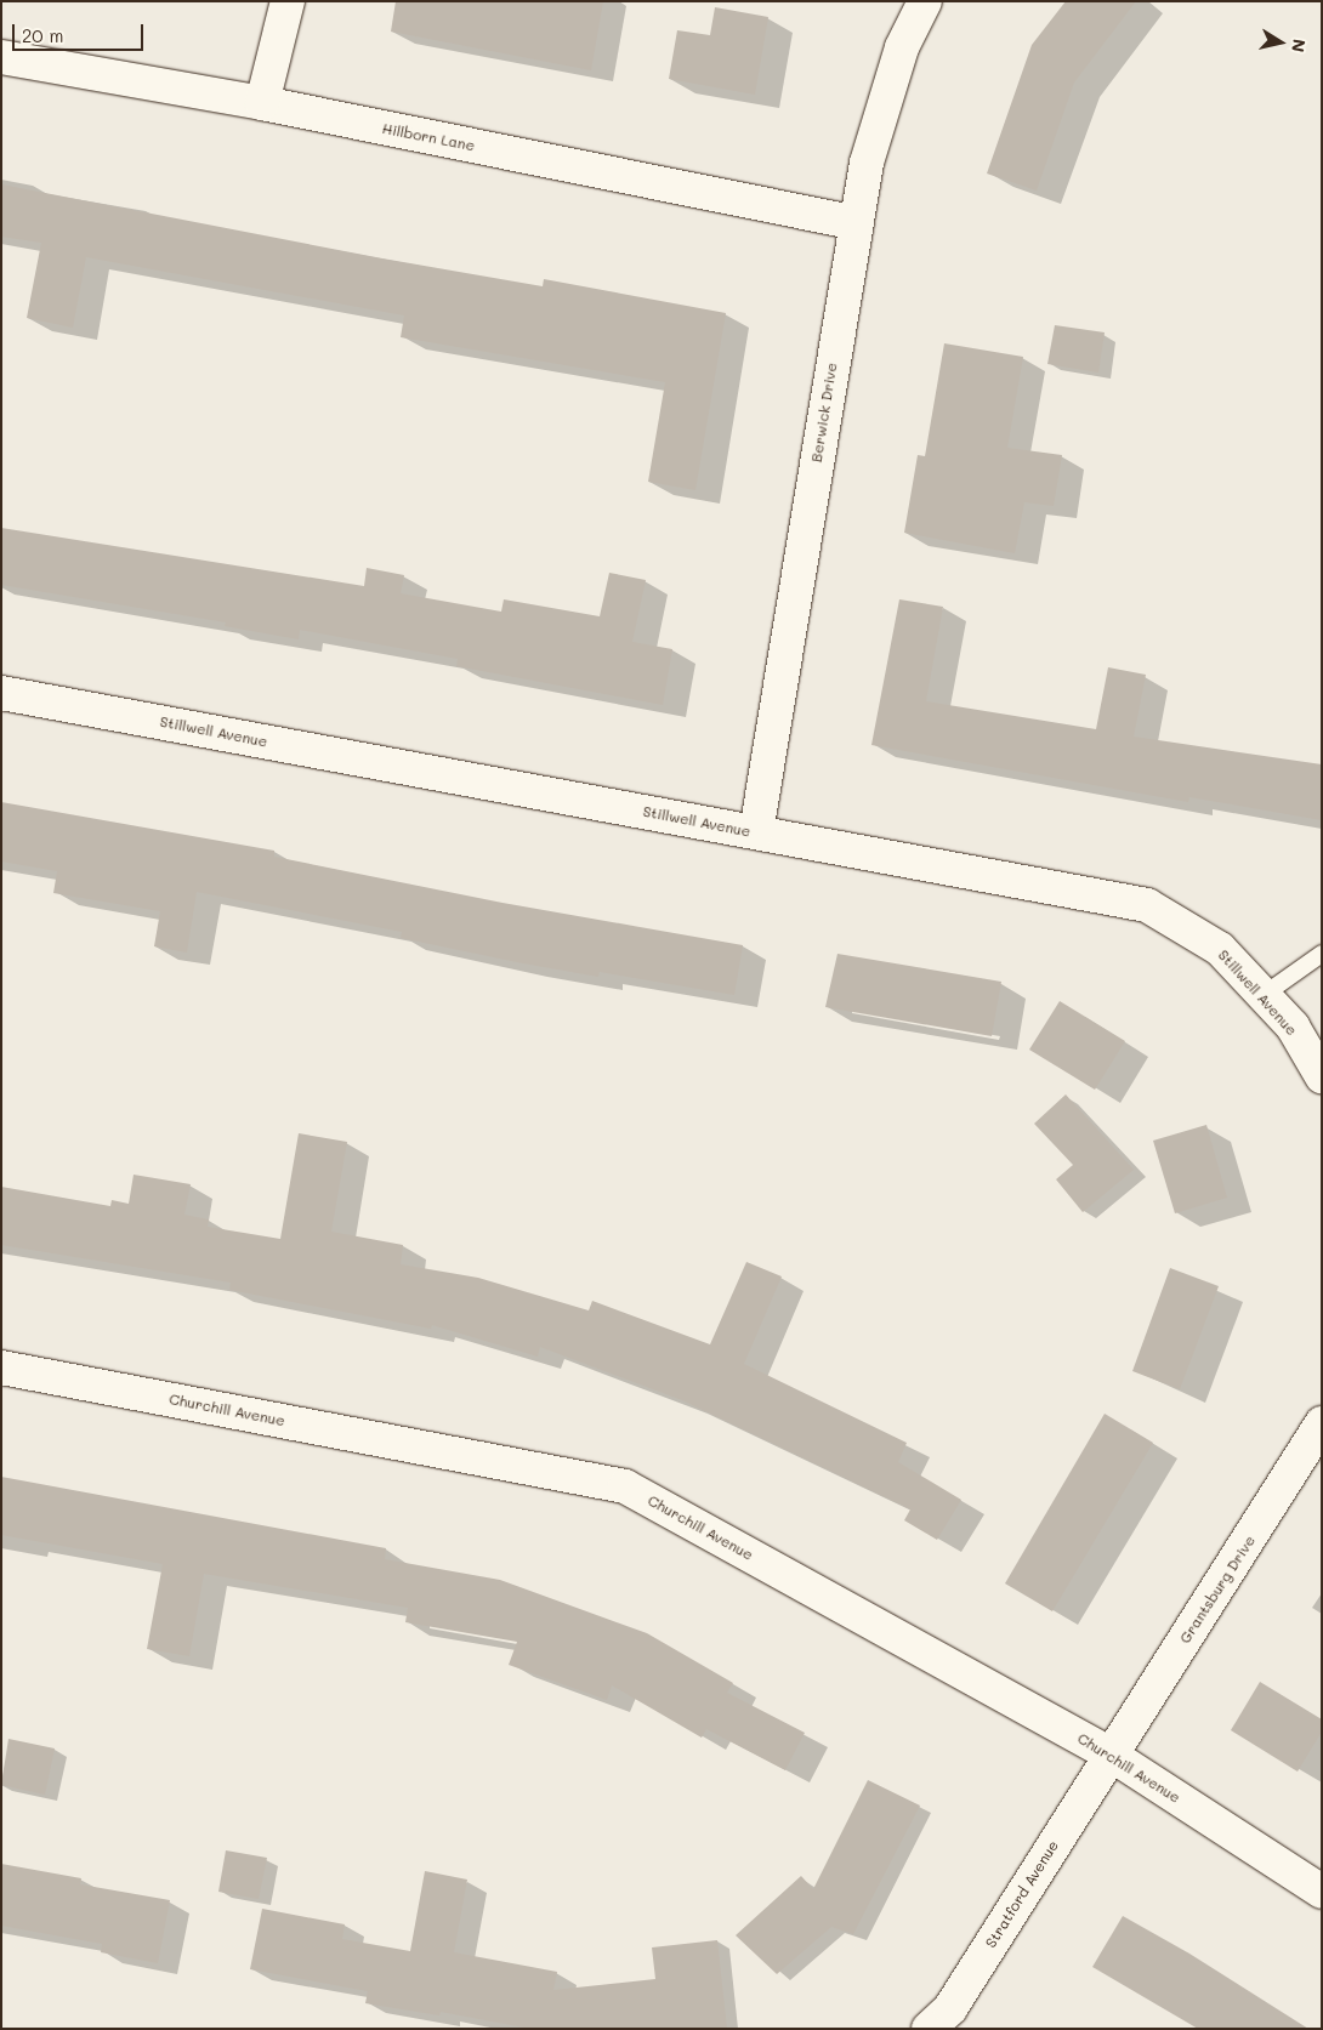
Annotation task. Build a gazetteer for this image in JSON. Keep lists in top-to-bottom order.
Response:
{
  "streets": {
    "street": [
      "Hillborn Lane",
      "Berwick Drive",
      "Stillwell Avenue",
      "Churchill Avenue",
      "Grantsburg Drive",
      "Stratford Avenue"
    ]
  },
  "crossings": [
    ["Hillborn Lane", "Berwick Drive"],
    ["Berwick Drive", "Stillwell Avenue"],
    ["Churchill Avenue", "Grantsburg Drive"],
    ["Churchill Avenue", "Stratford Avenue"],
    ["Grantsburg Drive", "Stratford Avenue"]
  ],
  "scale_bar": "20 m",
  "north": "right"
}
